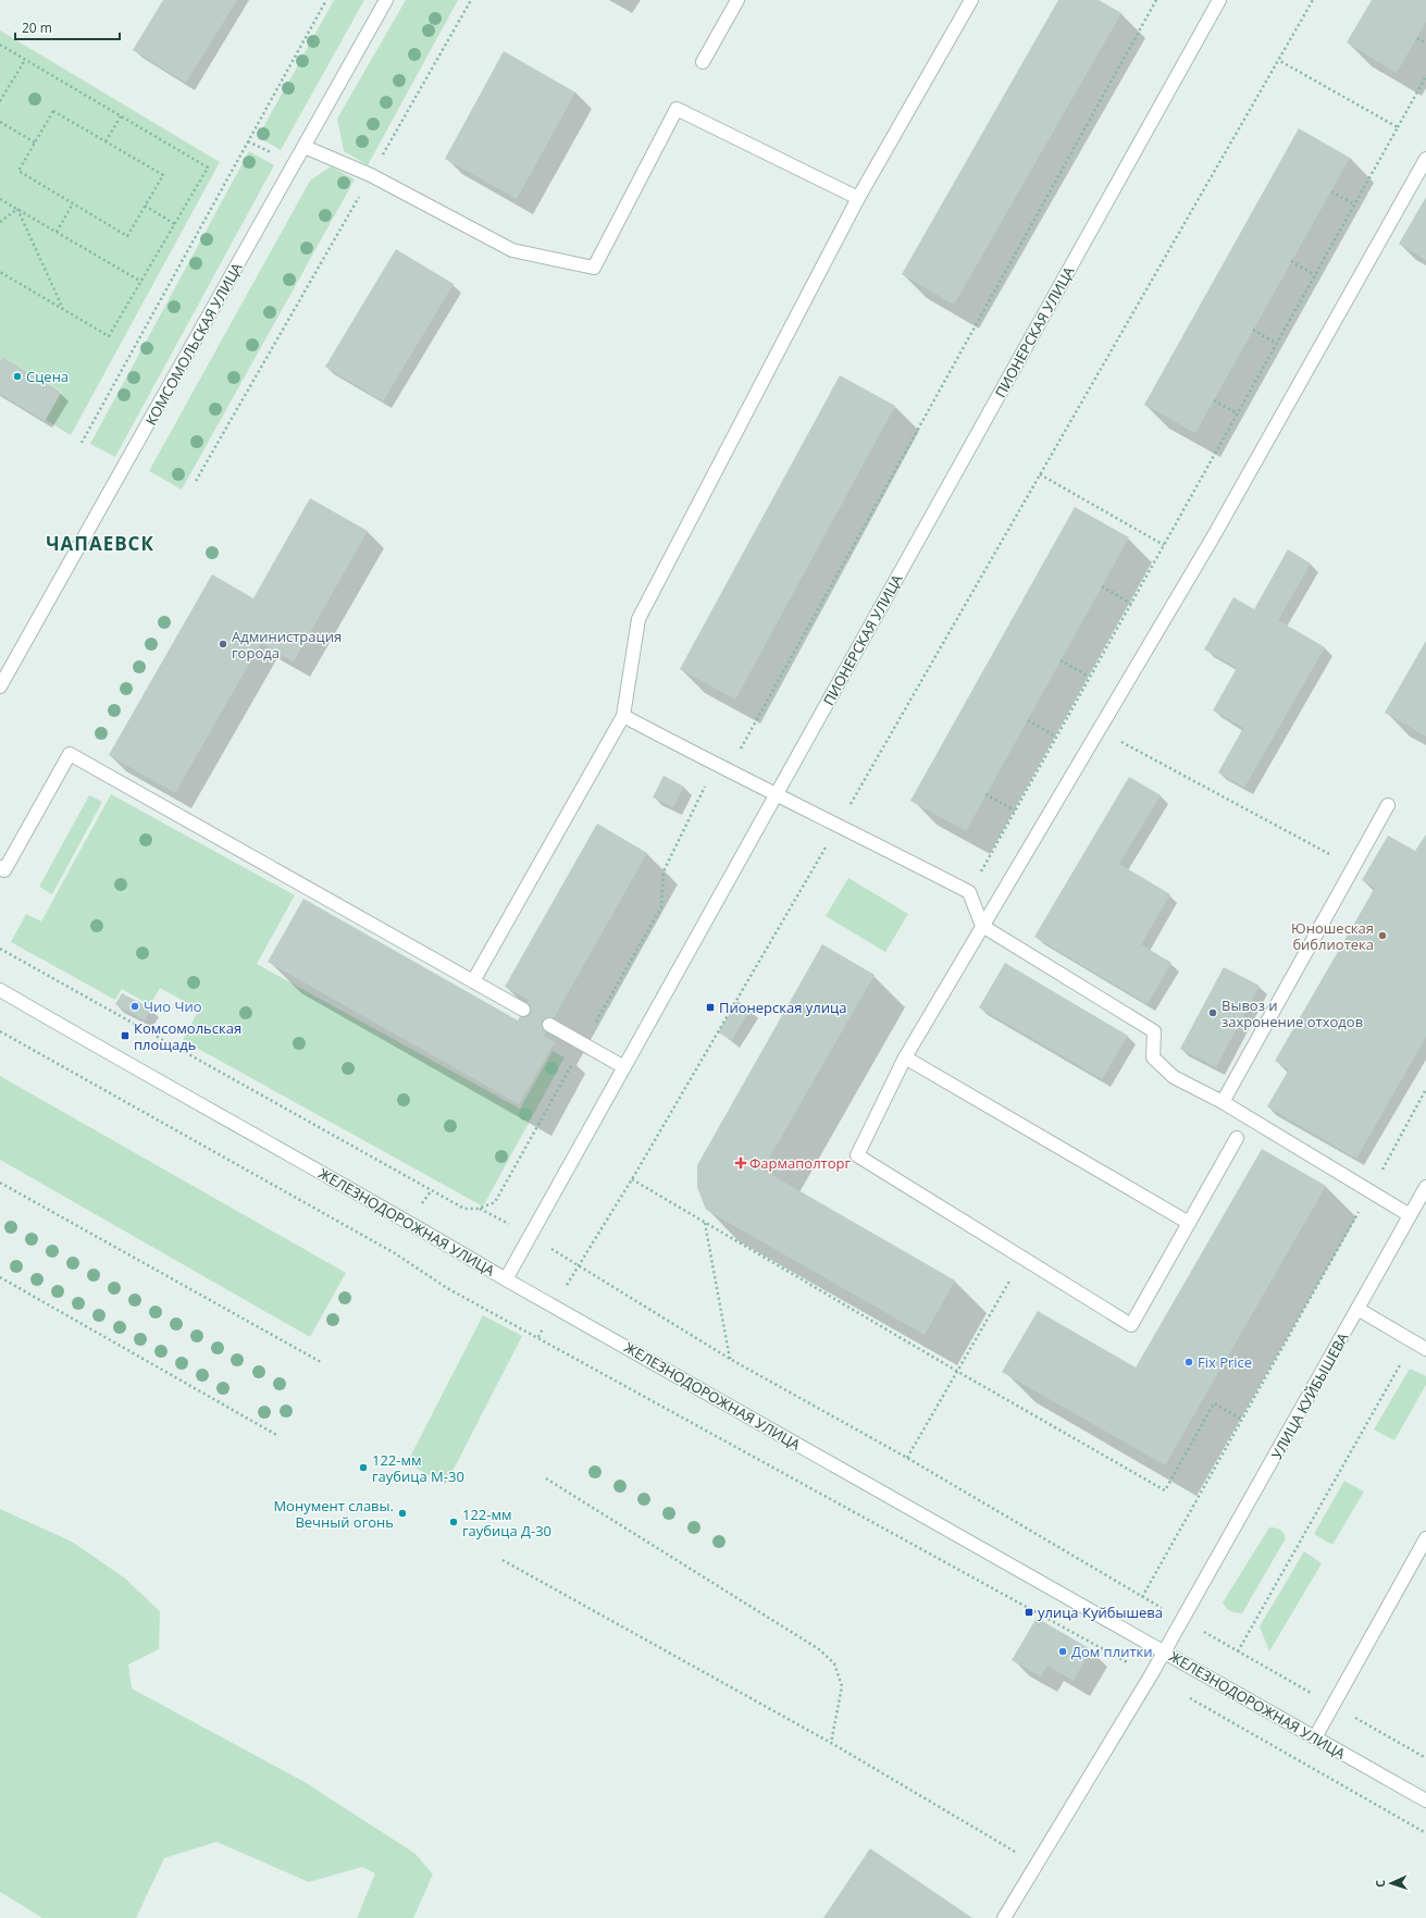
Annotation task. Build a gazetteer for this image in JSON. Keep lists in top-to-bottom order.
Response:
{
  "streets": {
    "street": [
      "ПИОНЕРСКАЯ УЛИЦА",
      "КОМСОМОЛЬСКАЯ УЛИЦА",
      "ЖЕЛЕЗНОДОРОЖНАЯ УЛИЦА",
      "УЛИЦА КУЙБЫШЕВА"
    ]
  },
  "crossings": [
    ["ПИОНЕРСКАЯ УЛИЦА", "ЖЕЛЕЗНОДОРОЖНАЯ УЛИЦА"],
    ["ЖЕЛЕЗНОДОРОЖНАЯ УЛИЦА", "УЛИЦА КУЙБЫШЕВА"]
  ],
  "districts": ["ЧАПАЕВСК"],
  "places": {
    "other": [
      "Сцена",
      "Администрация города",
      "Юношеская библиотека",
      "Чио Чио",
      "Вывоз и захронение отходов",
      "Fix Price",
      "122-мм гаубица М-30",
      "Монумент славы. Вечный огонь",
      "122-мм гаубица Д-30",
      "Дом плитки"
    ],
    "transit": ["Пионерская улица", "Комсомольская площадь", "улица Куйбышева"],
    "health": ["Фармаполторг"]
  },
  "scale_bar": "20 m",
  "north": "left"
}
